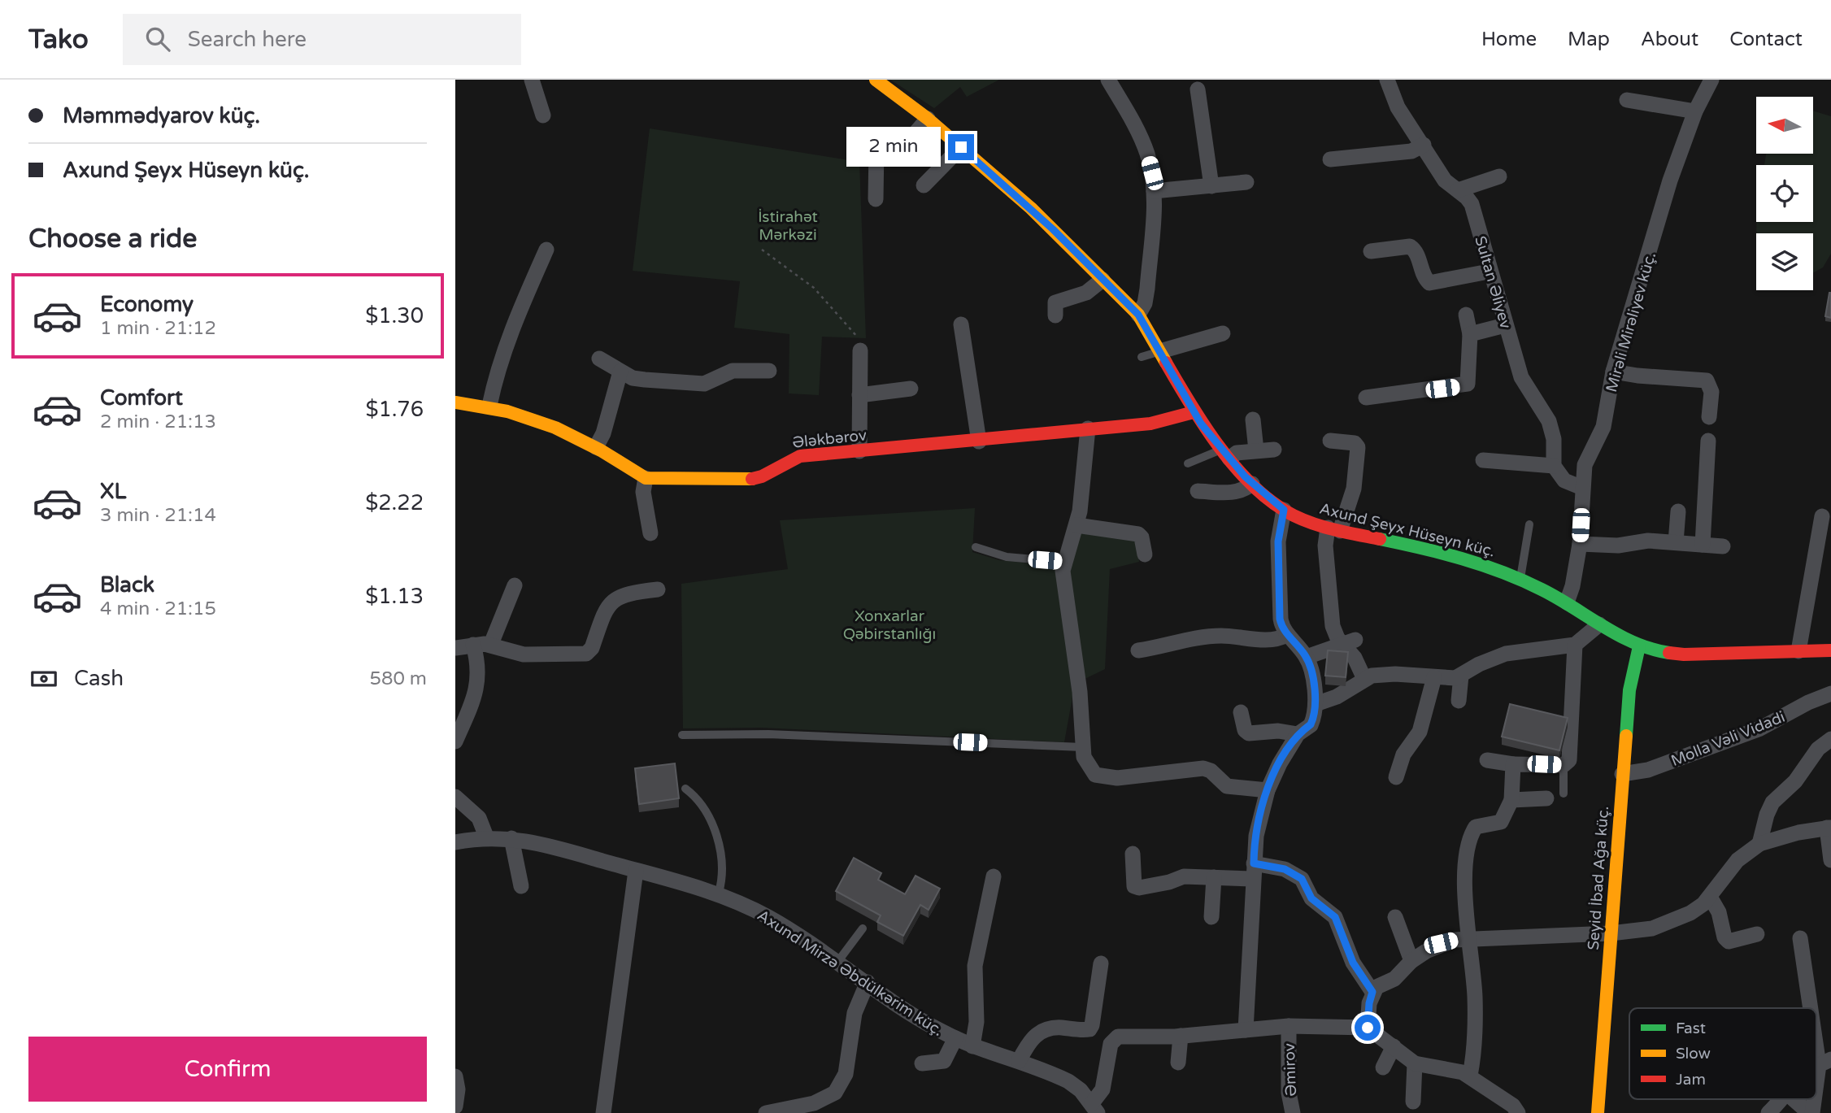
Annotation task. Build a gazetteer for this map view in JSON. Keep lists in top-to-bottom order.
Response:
{
  "streets": {
    "street": [
      "Sultan Əliyev",
      "Mirəli Mirəliyev küç.",
      "Ələkbərov",
      "Axund Şeyx Hüseyn küç.",
      "Molla Vəli Vidadi",
      "Seyid İbad Ağa küç.",
      "Axund Mirzə Əbdülkərim küç.",
      "Əmirov"
    ]
  },
  "crossings": [
    ["Mirəli Mirəliyev küç.", "Axund Şeyx Hüseyn küç."],
    ["Ələkbərov", "Axund Şeyx Hüseyn küç."],
    ["Axund Şeyx Hüseyn küç.", "Seyid İbad Ağa küç."],
    ["Molla Vəli Vidadi", "Seyid İbad Ağa küç."]
  ],
  "parks": ["İstirahət Mərkəzi", "Xonxarlar Qəbirstanlığı"],
  "legend": ["Fast", "Slow", "Jam"],
  "north": "left",
  "page": {
    "header": "Tako",
    "search": "Search here",
    "nav": [
      "Home",
      "Map",
      "About",
      "Contact"
    ],
    "banner": ["Məmmədyarov küç.", "Axund Şeyx Hüseyn küç."],
    "bubble": "2 min",
    "heading": "Choose a ride",
    "list": [
      {
        "name": "Economy",
        "note": "1 min · 21:12",
        "value": "$1.30"
      },
      {
        "name": "Comfort",
        "note": "2 min · 21:13",
        "value": "$1.76"
      },
      {
        "name": "XL",
        "note": "3 min · 21:14",
        "value": "$2.22"
      },
      {
        "name": "Black",
        "note": "4 min · 21:15",
        "value": "$1.13"
      }
    ],
    "pay": ["Cash", "580 m"],
    "buttons": "Confirm"
  }
}
